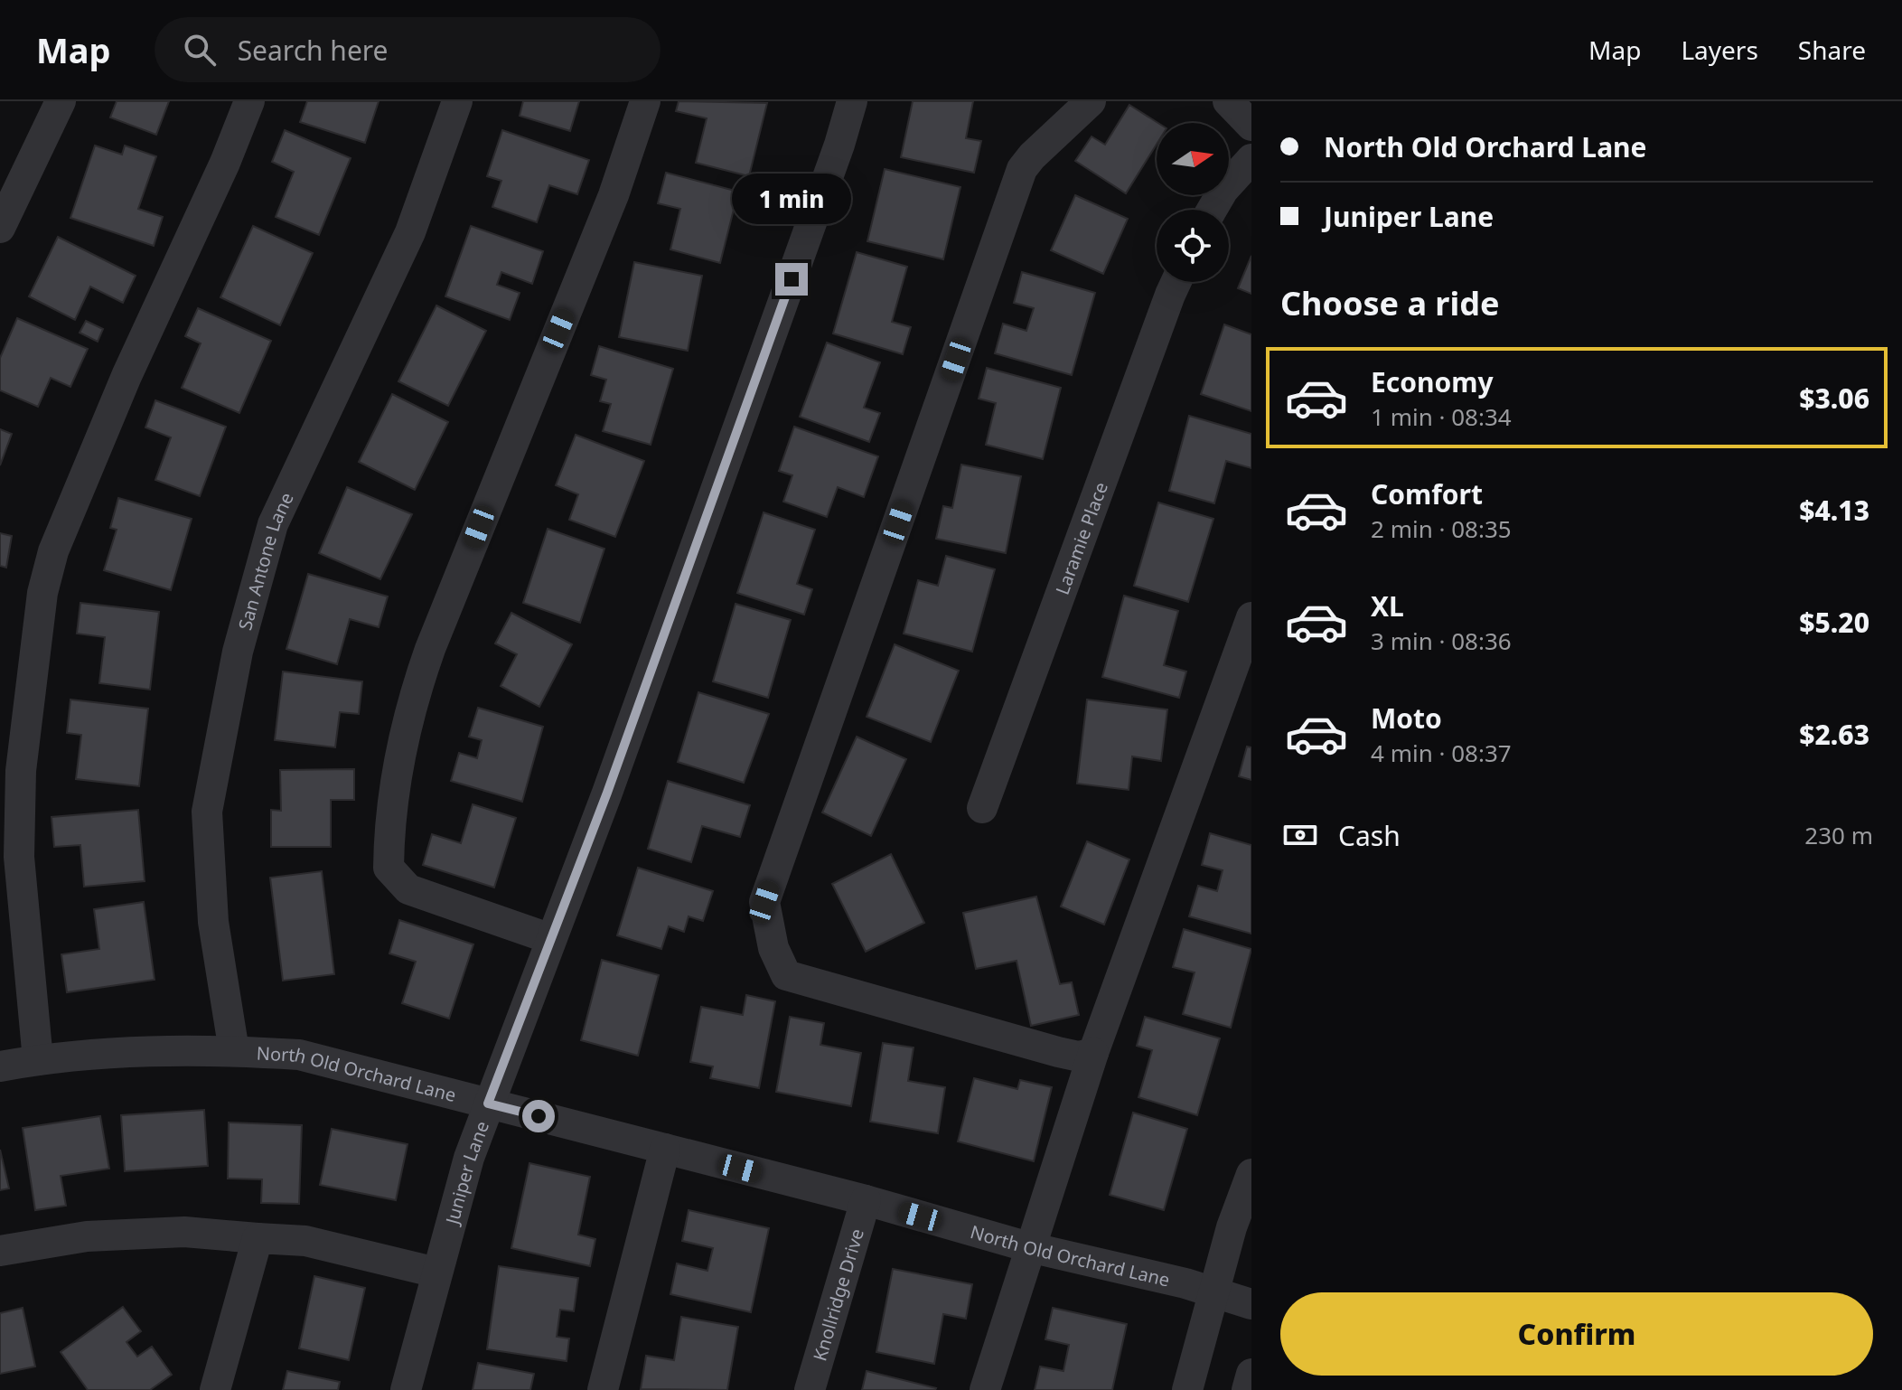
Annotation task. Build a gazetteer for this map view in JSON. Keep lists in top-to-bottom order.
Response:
{
  "streets": {
    "street": [
      "Laramie Place",
      "San Antone Lane",
      "North Old Orchard Lane",
      "Juniper Lane",
      "Knollridge Drive"
    ]
  },
  "crossings": [
    ["San Antone Lane", "North Old Orchard Lane"],
    ["North Old Orchard Lane", "Juniper Lane"],
    ["North Old Orchard Lane", "Knollridge Drive"]
  ],
  "north": "right",
  "page": {
    "header": "Map",
    "search": "Search here",
    "nav": ["Map", "Layers", "Share"],
    "banner": ["North Old Orchard Lane", "Juniper Lane"],
    "bubble": "1 min",
    "heading": "Choose a ride",
    "list": [
      {
        "name": "Economy",
        "note": "1 min · 08:34",
        "value": "$3.06"
      },
      {
        "name": "Comfort",
        "note": "2 min · 08:35",
        "value": "$4.13"
      },
      {
        "name": "XL",
        "note": "3 min · 08:36",
        "value": "$5.20"
      },
      {
        "name": "Moto",
        "note": "4 min · 08:37",
        "value": "$2.63"
      }
    ],
    "pay": ["Cash", "230 m"],
    "buttons": "Confirm"
  }
}
